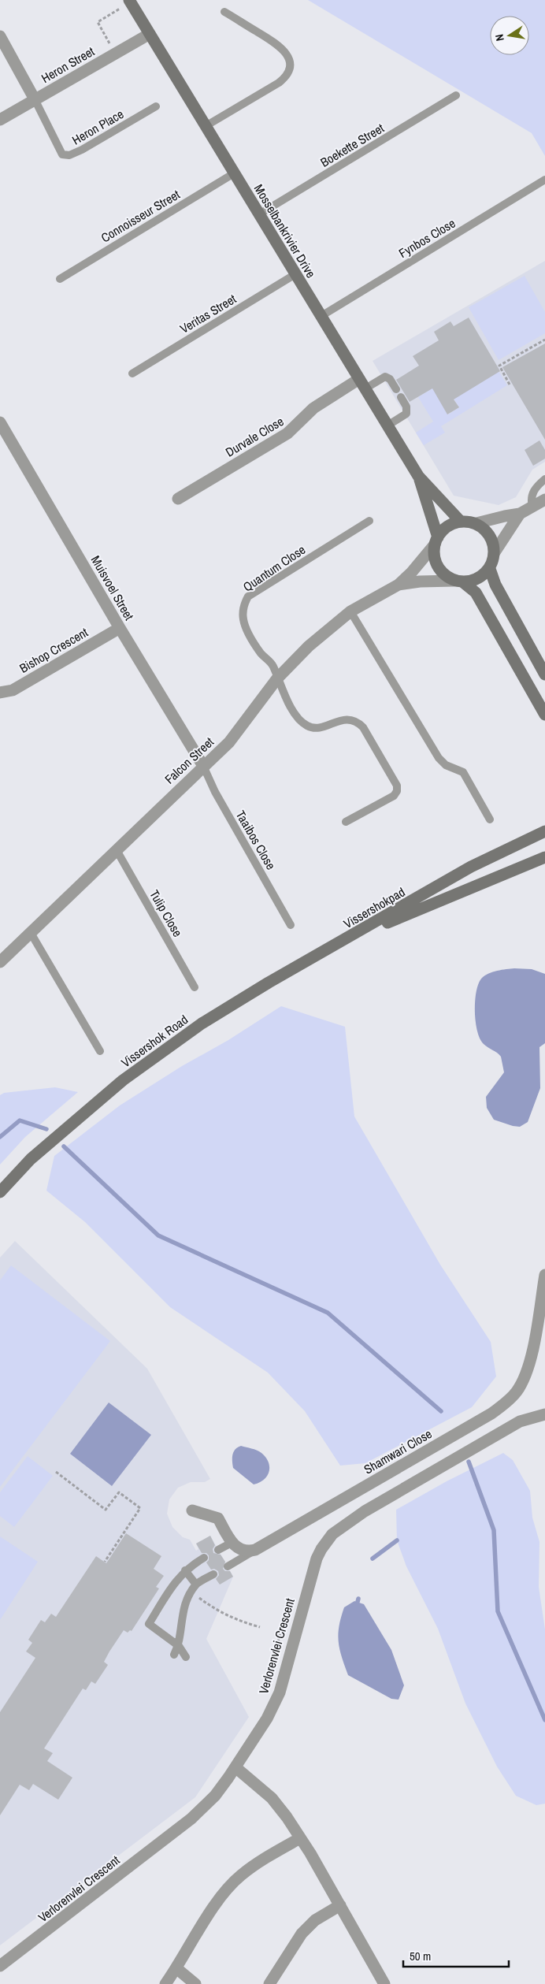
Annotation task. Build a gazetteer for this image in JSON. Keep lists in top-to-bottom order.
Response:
{
  "streets": {
    "street": [
      "Heron Street",
      "Mosselbankrivier Drive",
      "Durvale Close",
      "Muisvoel Street",
      "Bishop Crescent",
      "Falcon Street",
      "Vissershokpad",
      "Vissershok Road",
      "Shamwari Close",
      "Verlorenvlei Crescent"
    ],
    "lane": [
      "Heron Place",
      "Boekette Street",
      "Connoisseur Street",
      "Fynbos Close",
      "Veritas Street",
      "Quantum Close",
      "Taaibos Close",
      "Tulip Close"
    ]
  },
  "crossings": [
    ["Heron Street", "Heron Place"],
    ["Heron Street", "Mosselbankrivier Drive"],
    ["Boekette Street", "Mosselbankrivier Drive"],
    ["Connoisseur Street", "Mosselbankrivier Drive"],
    ["Mosselbankrivier Drive", "Fynbos Close"],
    ["Mosselbankrivier Drive", "Veritas Street"],
    ["Mosselbankrivier Drive", "Durvale Close"],
    ["Mosselbankrivier Drive", "Falcon Street"],
    ["Quantum Close", "Falcon Street"],
    ["Muisvoel Street", "Bishop Crescent"],
    ["Muisvoel Street", "Falcon Street"],
    ["Muisvoel Street", "Taaibos Close"],
    ["Falcon Street", "Taaibos Close"],
    ["Falcon Street", "Tulip Close"],
    ["Vissershokpad", "Vissershok Road"]
  ],
  "scale_bar": "50 m",
  "north": "left"
}
